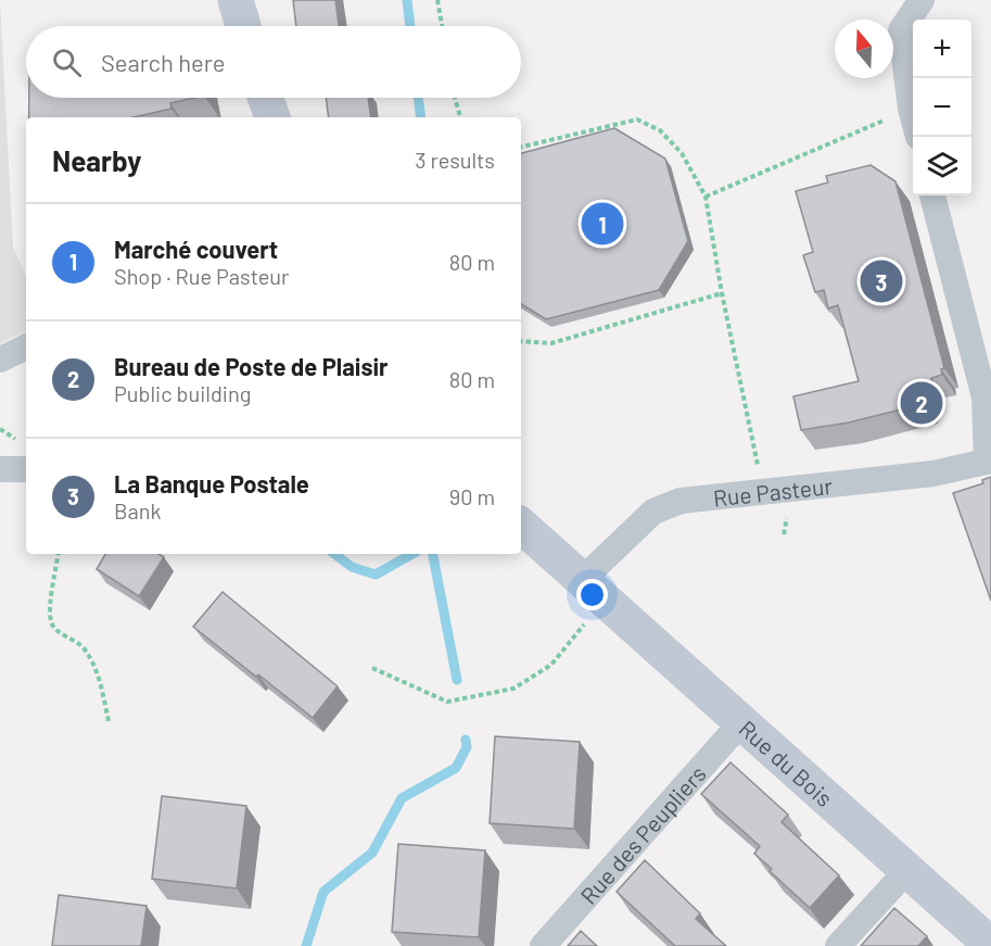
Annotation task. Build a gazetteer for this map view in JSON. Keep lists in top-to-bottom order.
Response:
{
  "streets": {
    "street": ["Rue Pasteur", "Rue du Bois", "Rue des Peupliers"]
  },
  "crossings": [
    ["Rue Pasteur", "Rue du Bois"],
    ["Rue du Bois", "Rue des Peupliers"]
  ],
  "north": "top",
  "page": {
    "map_buttons": ["+", "−"],
    "search": "Search here",
    "heading": ["Nearby", "3 results"],
    "pins": ["1", "3", "2"],
    "list": [
      {
        "mark": "1",
        "name": "Marché couvert",
        "note": "Shop · Rue Pasteur",
        "value": "80 m"
      },
      {
        "mark": "2",
        "name": "Bureau de Poste de Plaisir",
        "note": "Public building",
        "value": "80 m"
      },
      {
        "mark": "3",
        "name": "La Banque Postale",
        "note": "Bank",
        "value": "90 m"
      }
    ]
  }
}
